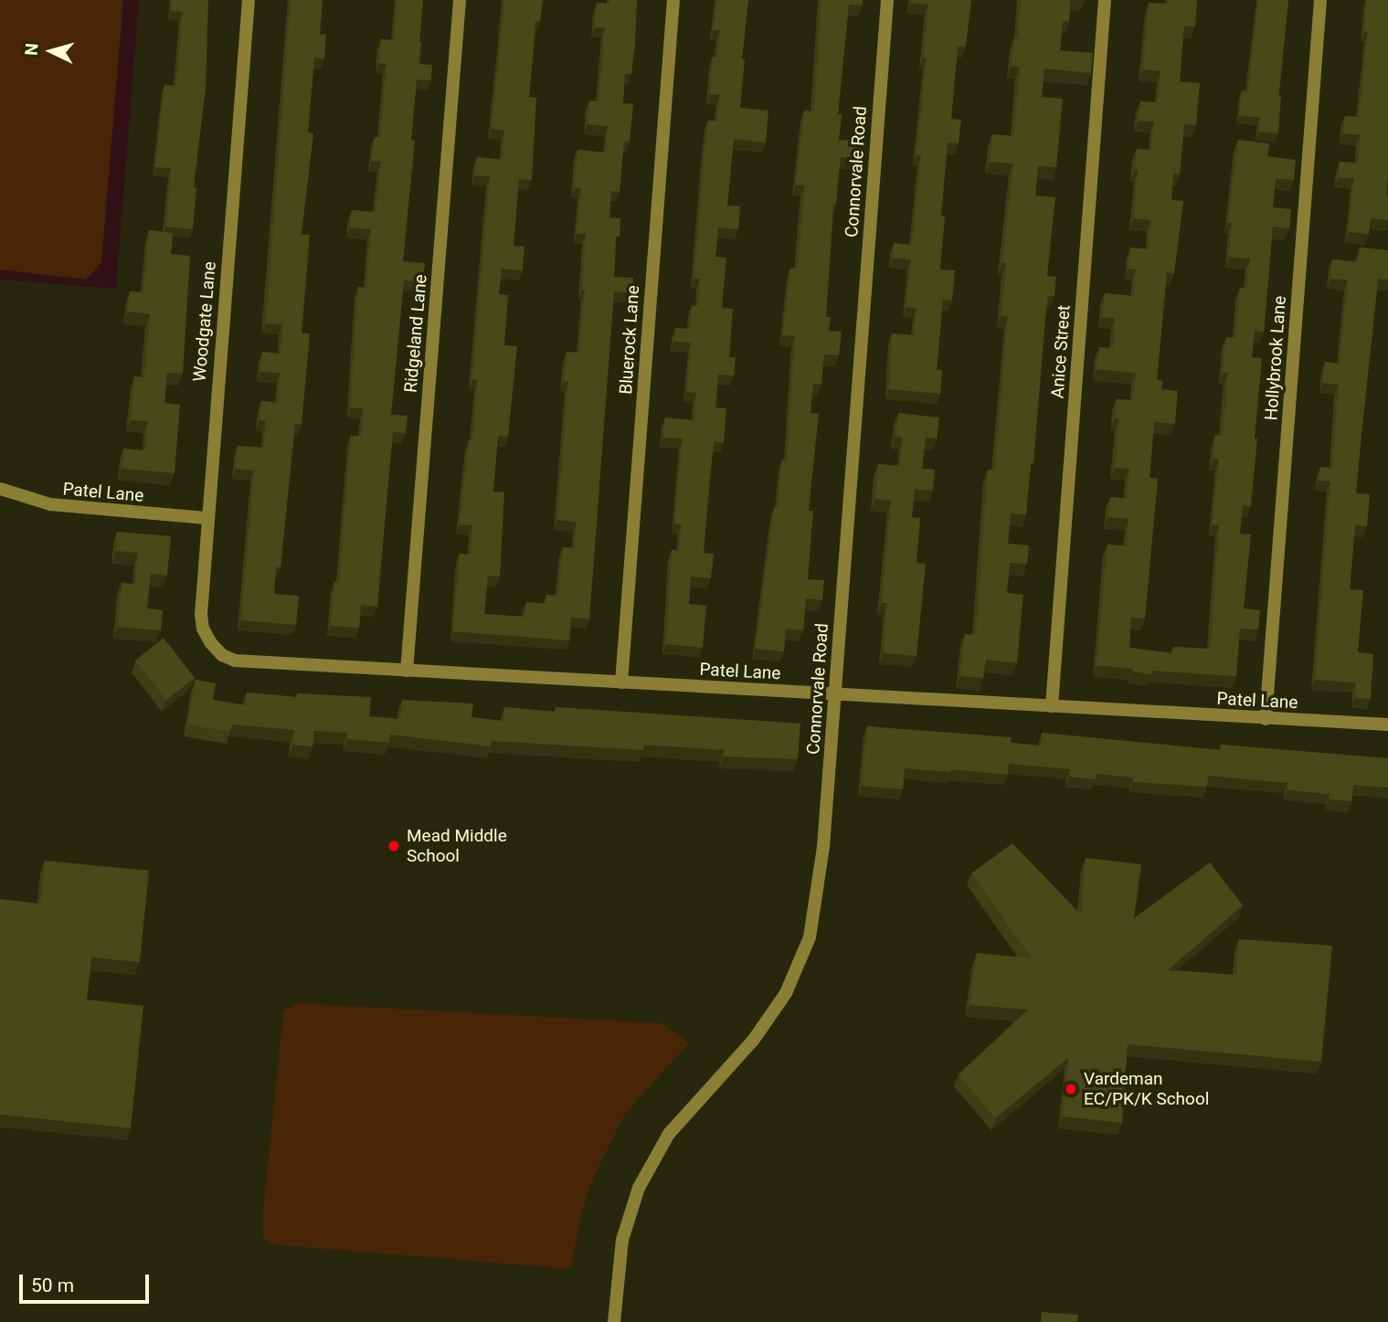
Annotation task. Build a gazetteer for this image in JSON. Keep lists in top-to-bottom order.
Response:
{
  "streets": {
    "street": [
      "Connorvale Road",
      "Woodgate Lane",
      "Ridgeland Lane",
      "Bluerock Lane",
      "Anice Street",
      "Hollybrook Lane",
      "Patel Lane"
    ]
  },
  "crossings": [
    ["Connorvale Road", "Patel Lane"],
    ["Woodgate Lane", "Patel Lane"],
    ["Ridgeland Lane", "Patel Lane"],
    ["Bluerock Lane", "Patel Lane"],
    ["Anice Street", "Patel Lane"],
    ["Hollybrook Lane", "Patel Lane"]
  ],
  "places": ["Mead Middle School", "Vardeman EC/PK/K School"],
  "scale_bar": "50 m",
  "north": "left"
}
